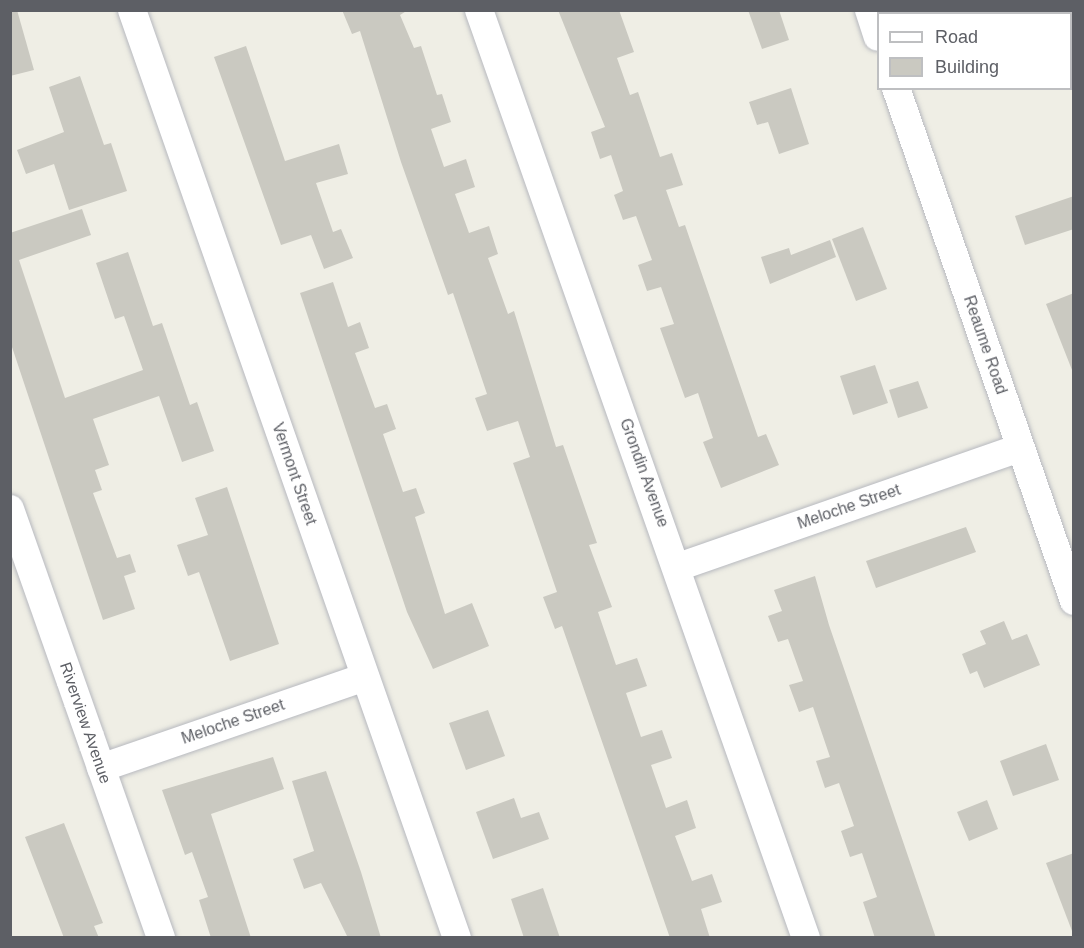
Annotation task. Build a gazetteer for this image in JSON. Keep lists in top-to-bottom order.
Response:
{
  "streets": {
    "street": [
      "Reaume Road",
      "Grondin Avenue",
      "Vermont Street",
      "Meloche Street",
      "Riverview Avenue"
    ]
  },
  "crossings": [
    ["Reaume Road", "Meloche Street"],
    ["Grondin Avenue", "Meloche Street"],
    ["Vermont Street", "Meloche Street"],
    ["Meloche Street", "Riverview Avenue"]
  ],
  "legend": ["Road", "Building"]
}
